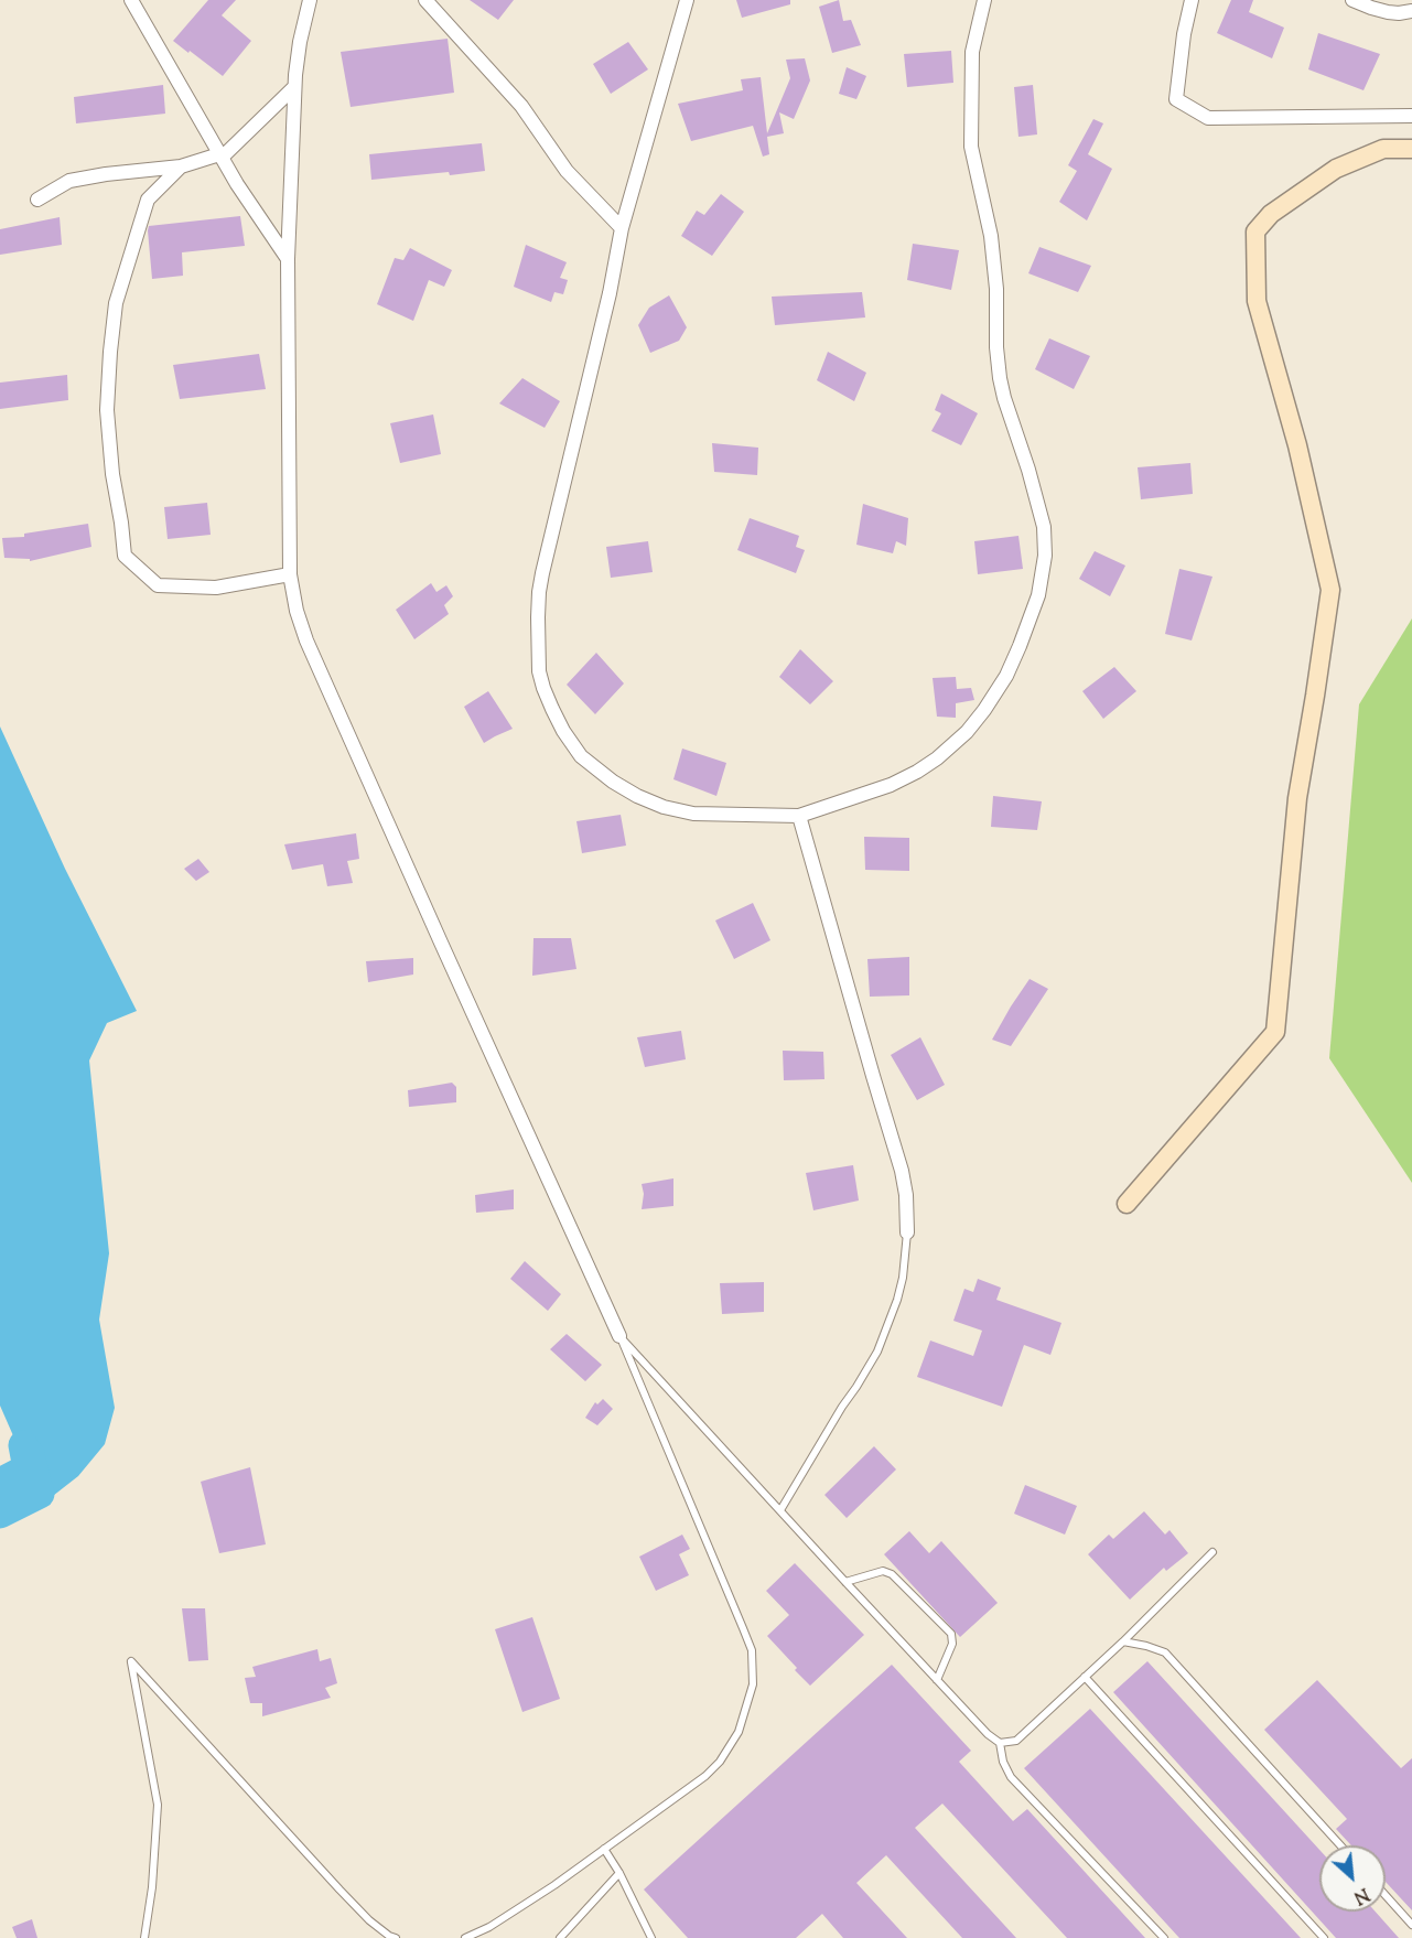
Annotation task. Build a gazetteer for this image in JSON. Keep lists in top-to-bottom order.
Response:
{
  "north": "bottom right"
}
